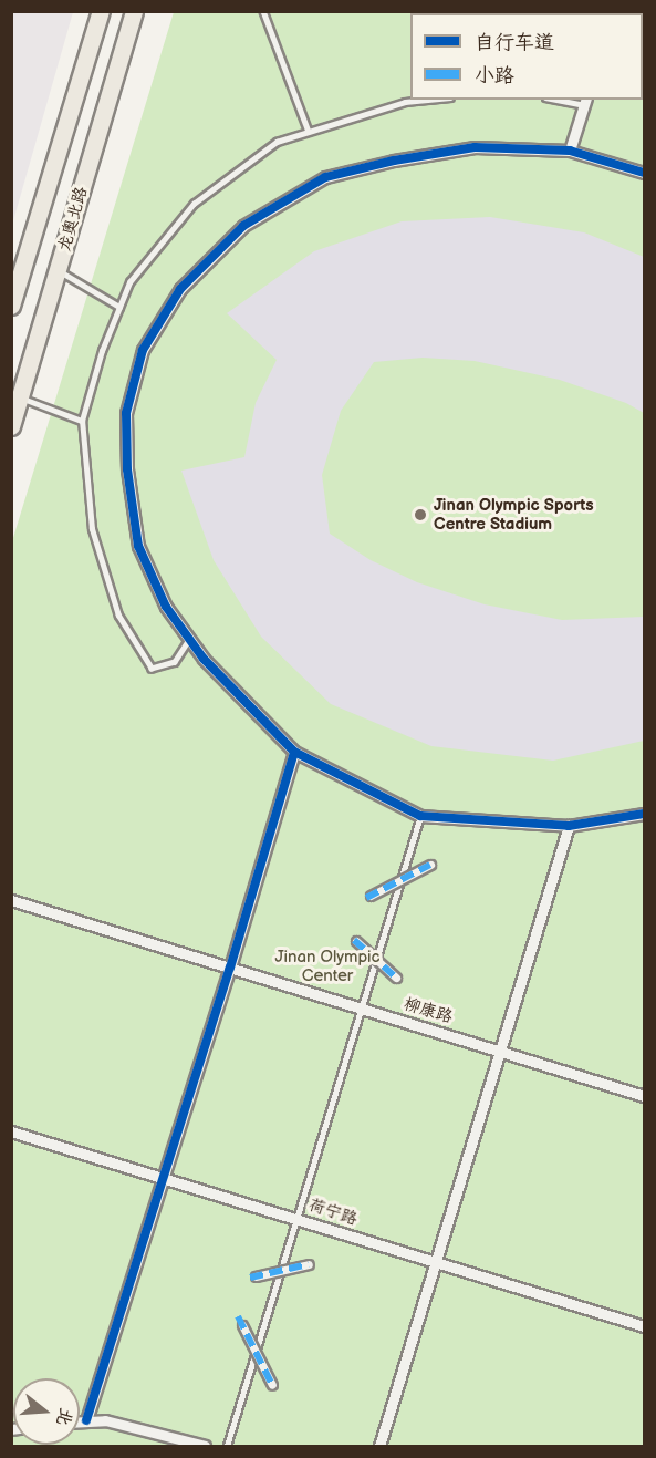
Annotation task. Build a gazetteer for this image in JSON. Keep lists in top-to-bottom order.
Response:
{
  "streets": {
    "main road": ["龙奥北路"],
    "street": ["柳康路", "荷宁路"]
  },
  "parks": ["Jinan Olympic Center"],
  "places": ["Jinan Olympic Sports Centre Stadium"],
  "legend": ["自行车道", "小路"],
  "north": "right"
}
